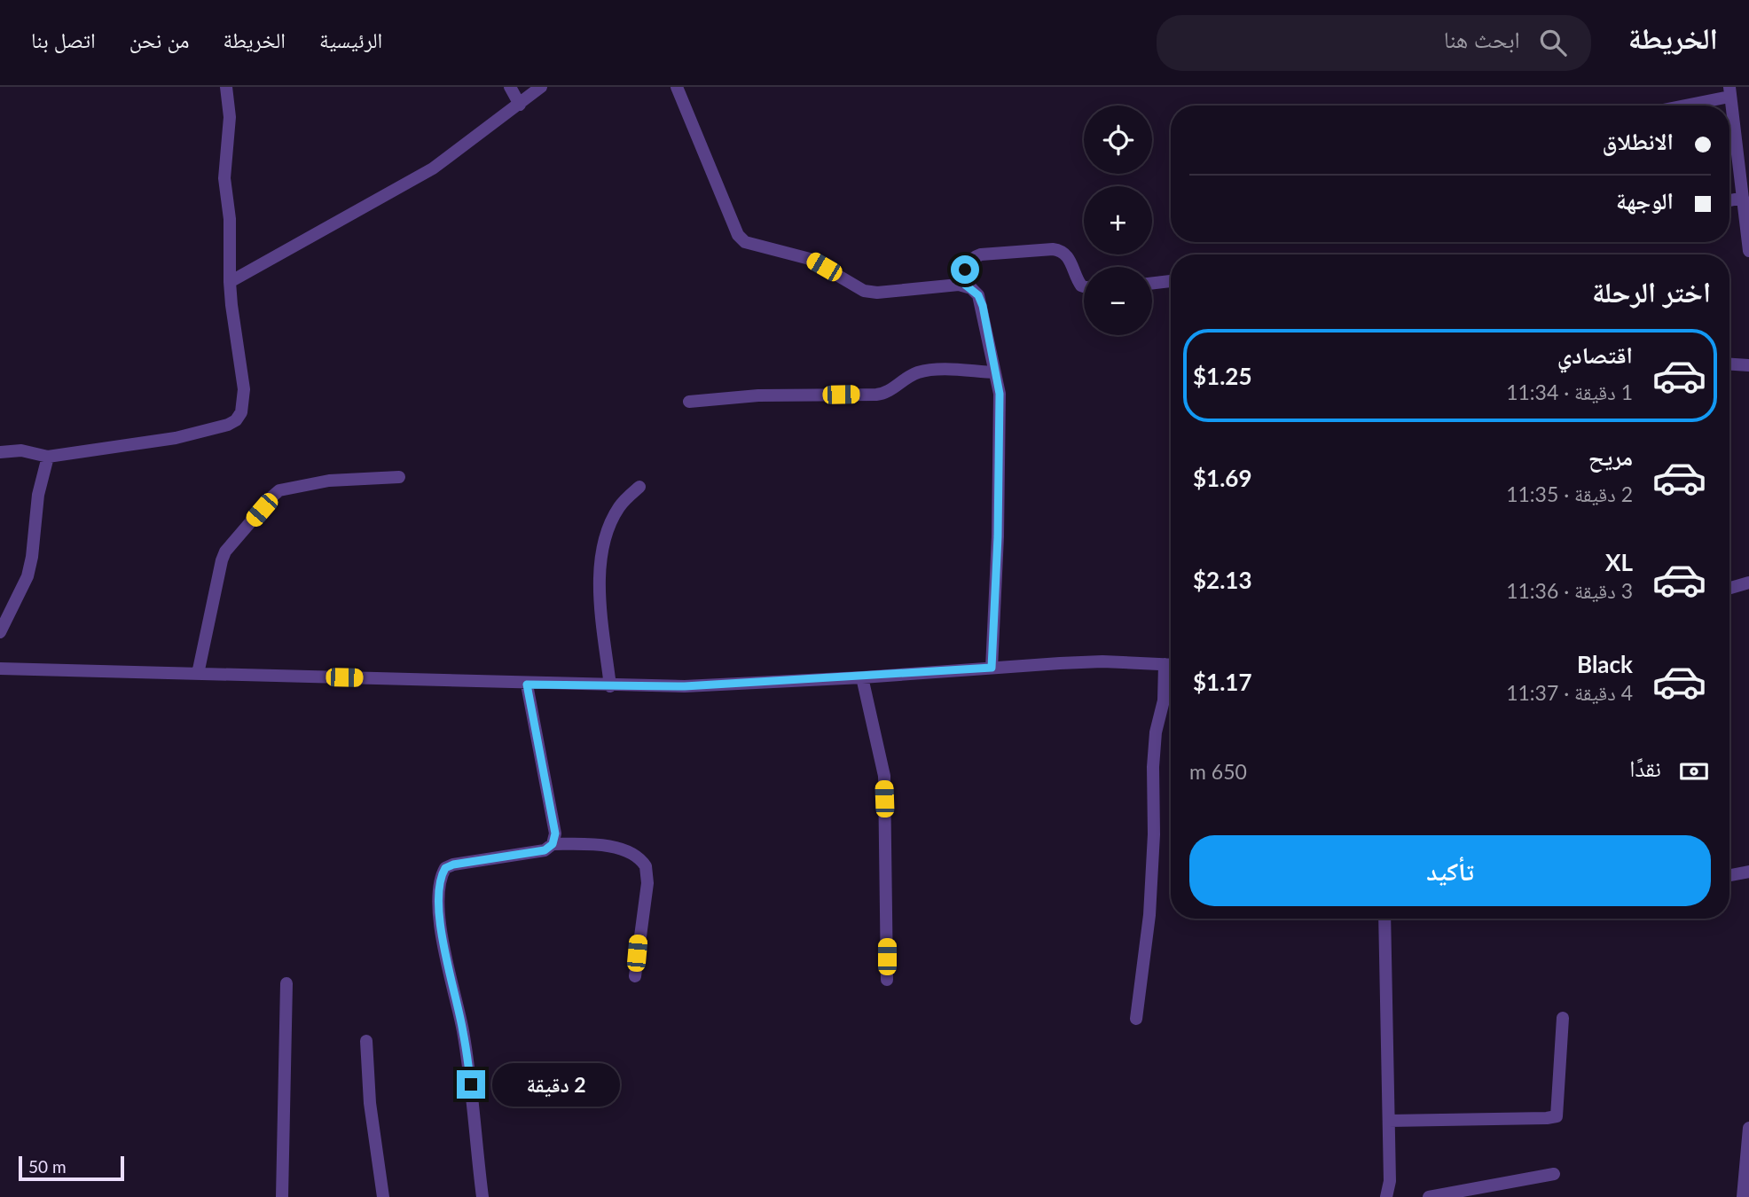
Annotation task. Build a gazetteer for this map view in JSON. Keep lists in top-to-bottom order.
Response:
{
  "scale_bar": "50 m",
  "page": {
    "header": "الخريطة",
    "search": "ابحث هنا",
    "nav": [
      "الرئيسية",
      "الخريطة",
      "من نحن",
      "اتصل بنا"
    ],
    "map_buttons": ["+", "−"],
    "banner": ["الانطلاق", "الوجهة"],
    "heading": "اختر الرحلة",
    "list": [
      {
        "name": "اقتصادي",
        "note": "1 دقيقة · 11:34",
        "value": "$1.25"
      },
      {
        "name": "مريح",
        "note": "2 دقيقة · 11:35",
        "value": "$1.69"
      },
      {
        "name": "XL",
        "note": "3 دقيقة · 11:36",
        "value": "$2.13"
      },
      {
        "name": "Black",
        "note": "4 دقيقة · 11:37",
        "value": "$1.17"
      }
    ],
    "pay": ["نقدًا", "650 m"],
    "buttons": "تأكيد",
    "bubble": "2 دقيقة",
    "scale": "50 m"
  }
}
